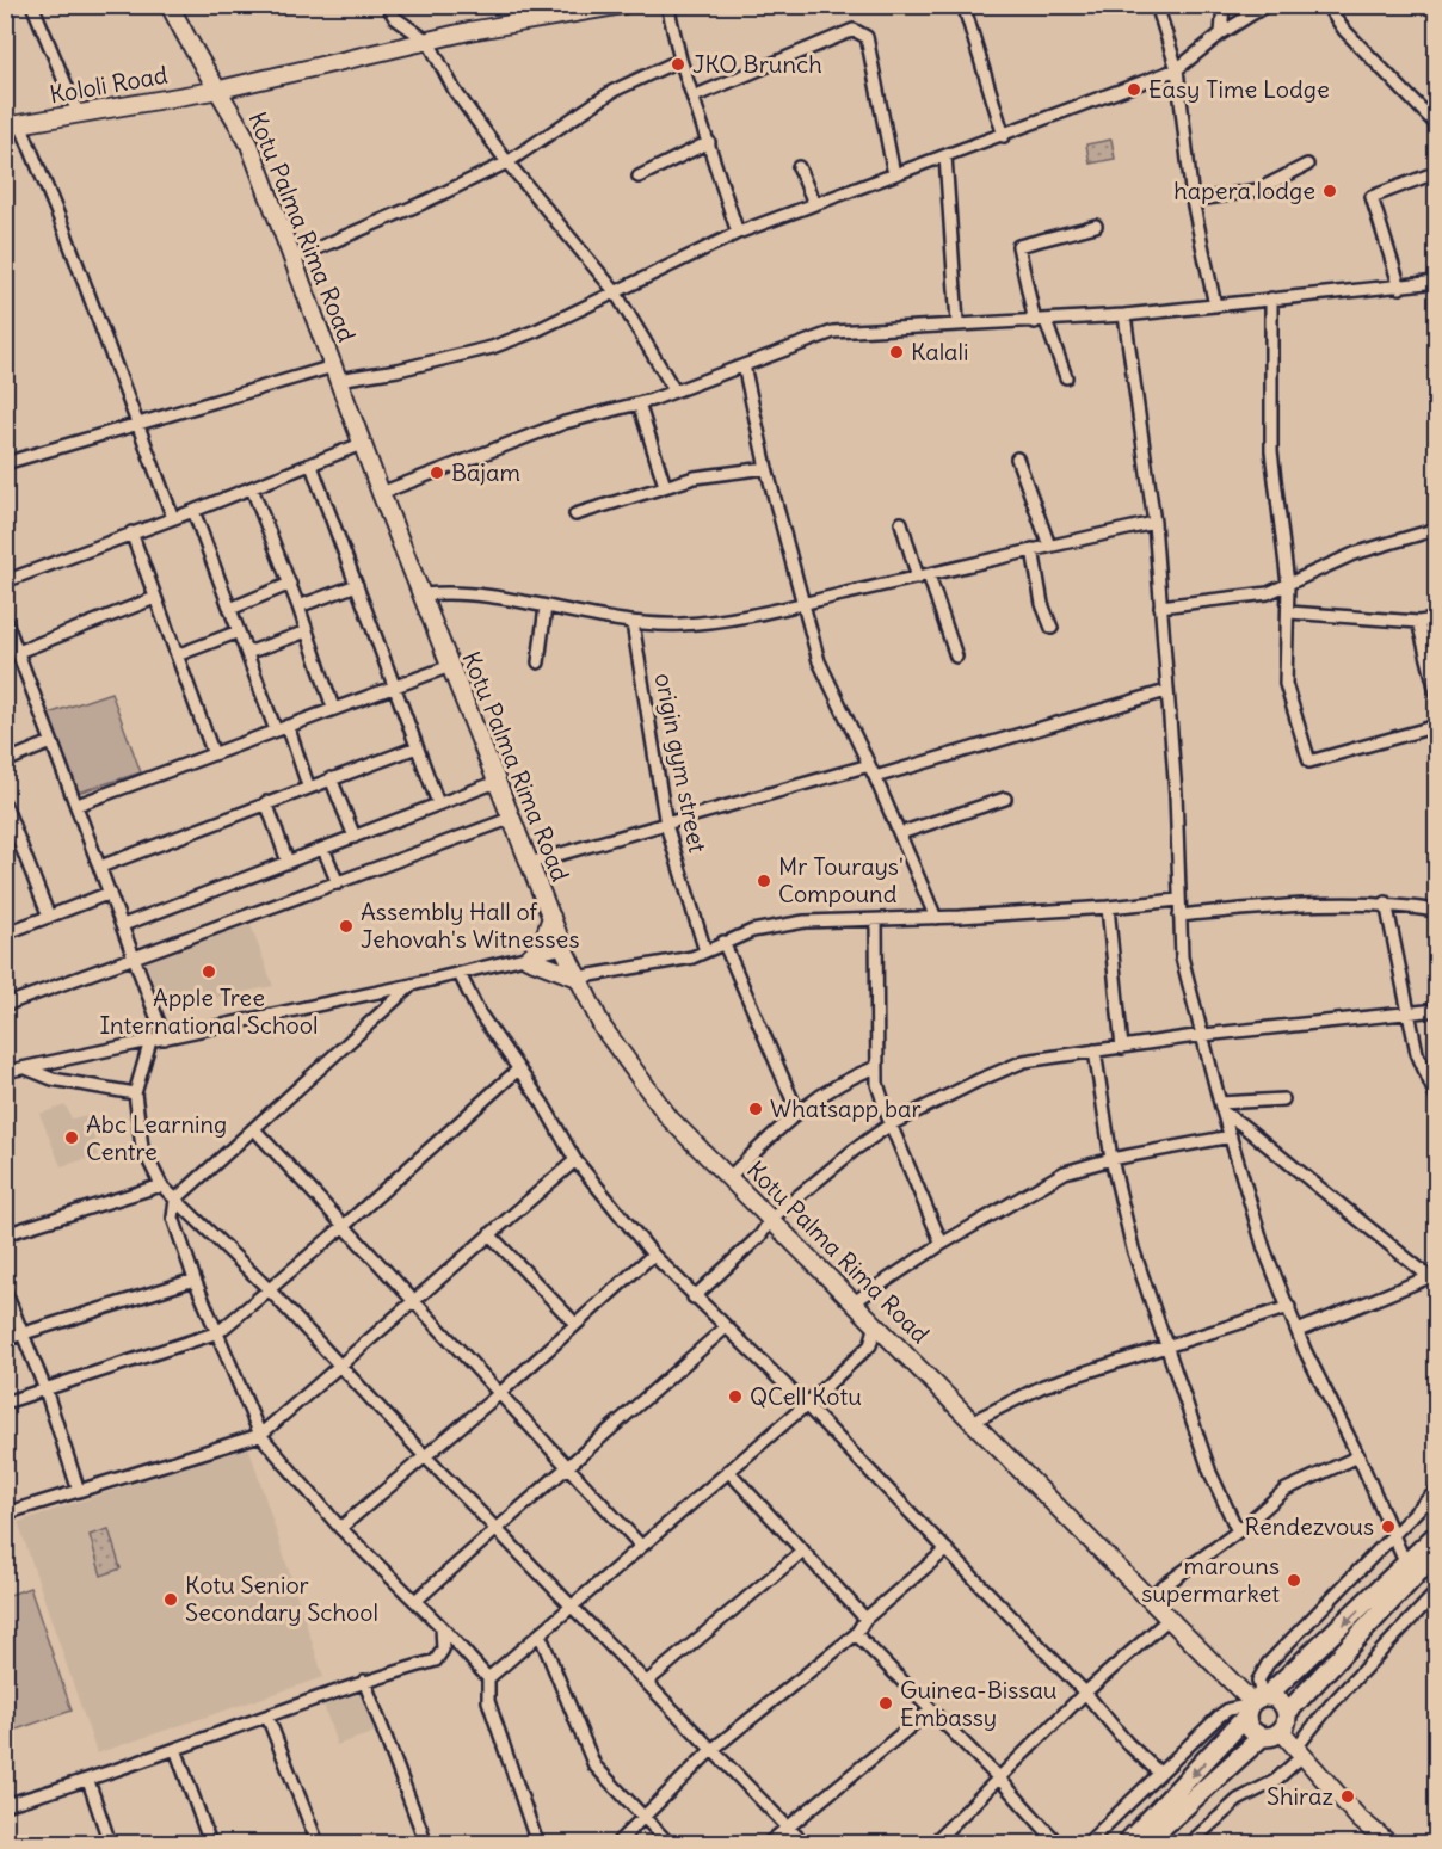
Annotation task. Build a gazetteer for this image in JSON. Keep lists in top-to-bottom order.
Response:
{
  "streets": {
    "street": ["Kololi Road", "Kotu Palma Rima Road", "origin gym street"]
  },
  "crossings": [
    ["Kololi Road", "Kotu Palma Rima Road"]
  ],
  "places": [
    "JKO Brunch",
    "Easy Time Lodge",
    "hapera lodge",
    "Kalali",
    "Bajam",
    "Mr Tourays' Compound",
    "Assembly Hall of Jehovah's Witnesses",
    "Apple Tree International School",
    "Whatsapp bar",
    "Abc Learning Centre",
    "QCell Kotu",
    "Rendezvous",
    "marouns supermarket",
    "Kotu Senior Secondary School",
    "Guinea-Bissau Embassy",
    "Shiraz"
  ]
}
